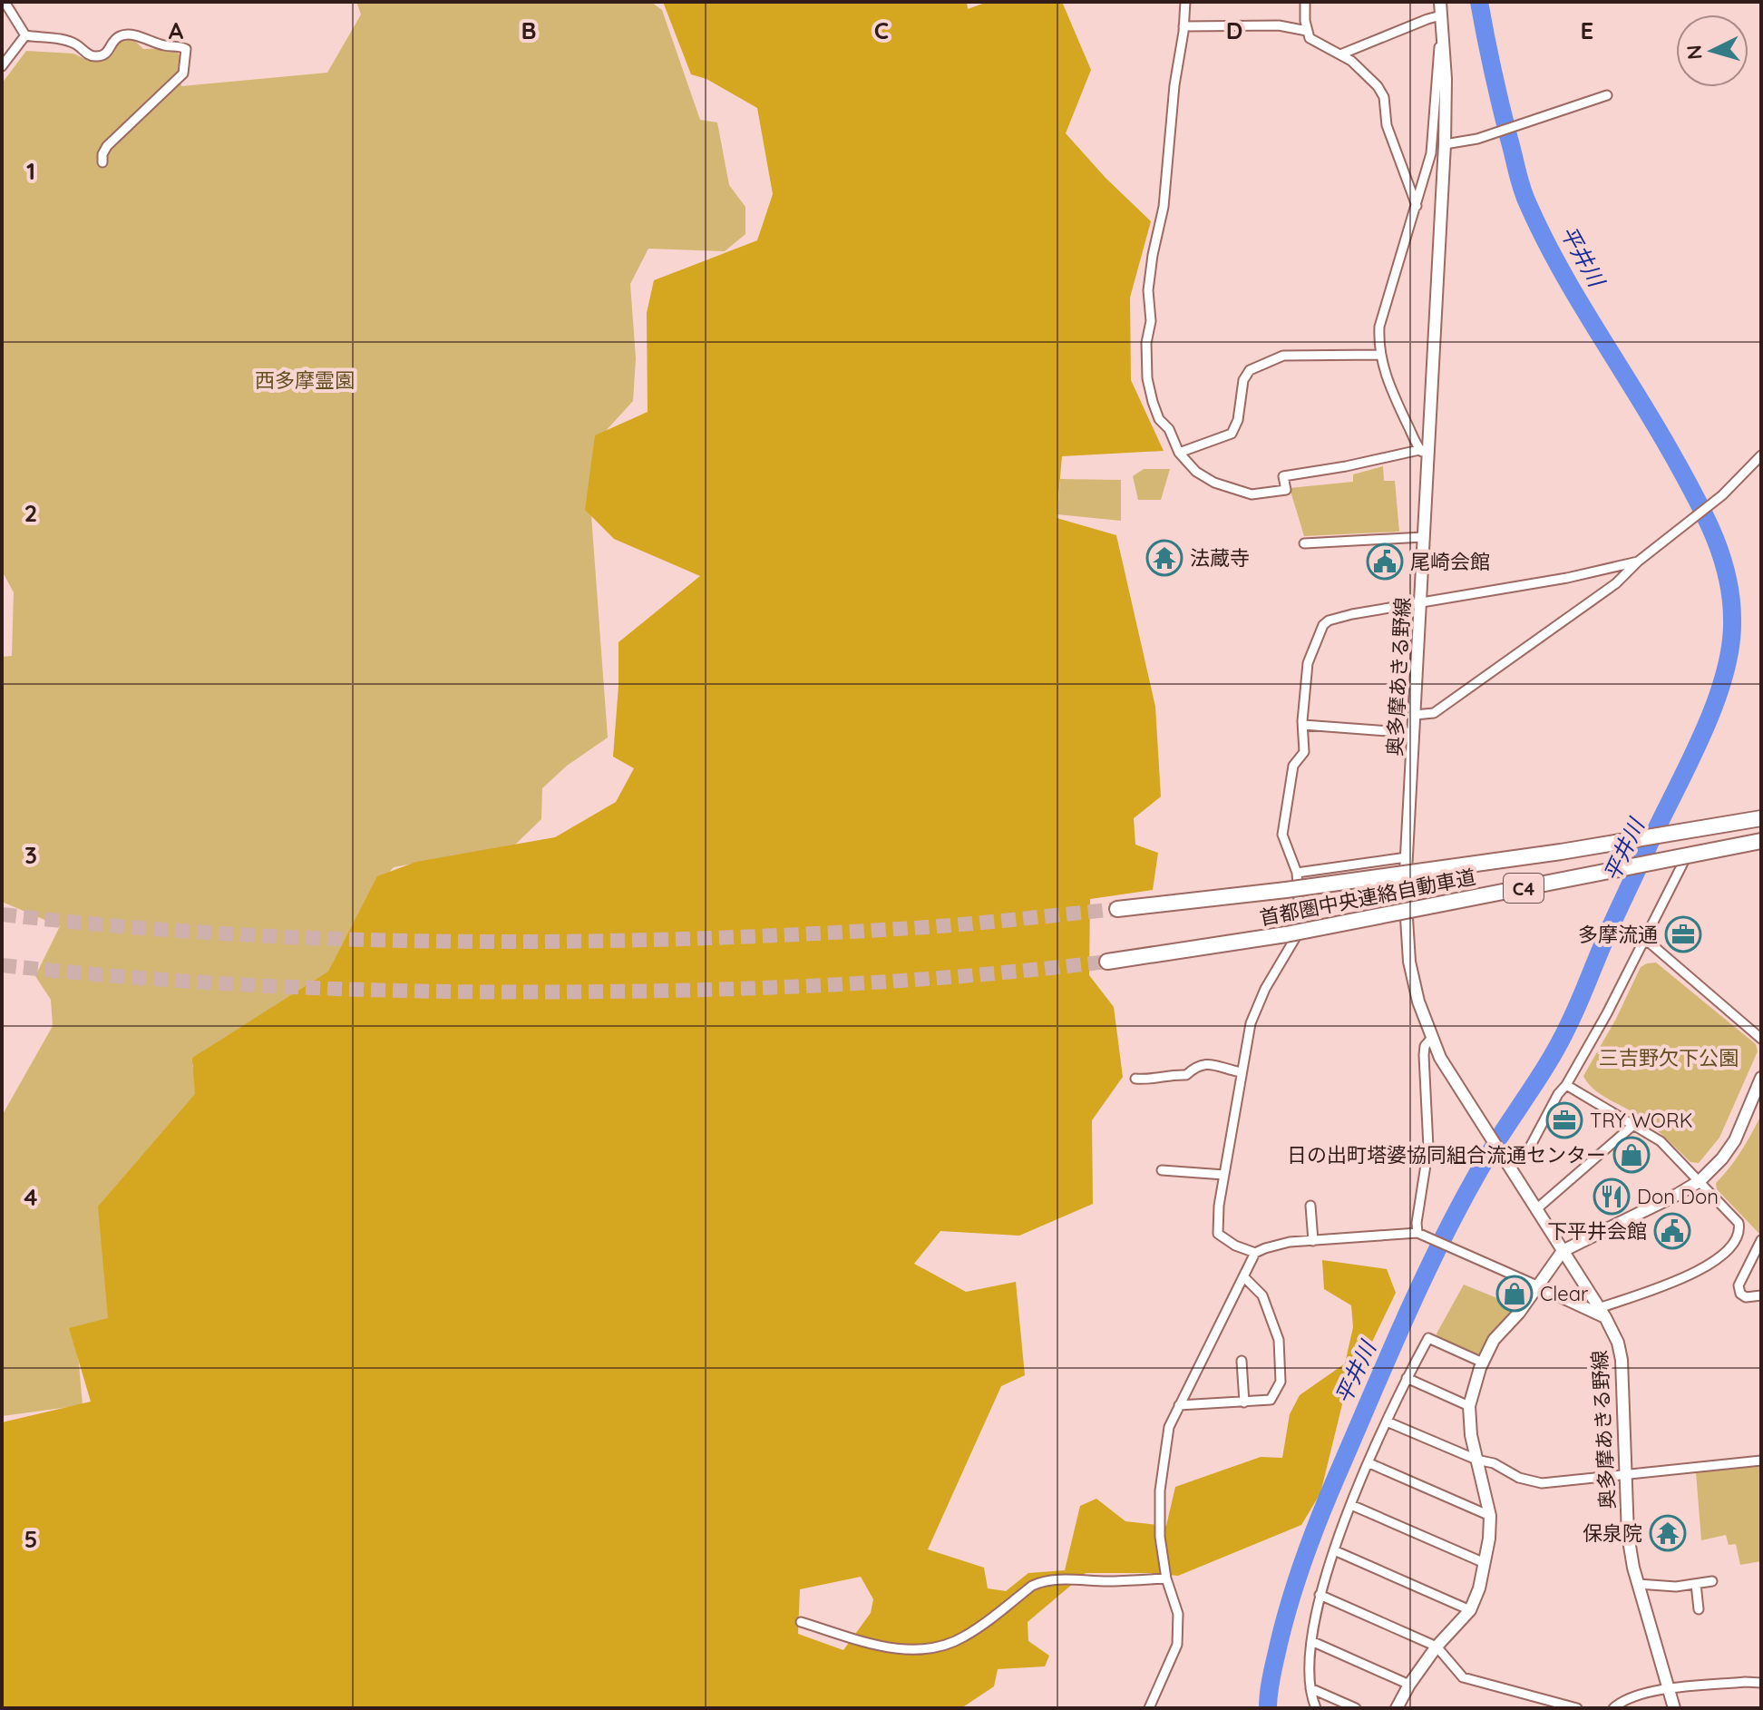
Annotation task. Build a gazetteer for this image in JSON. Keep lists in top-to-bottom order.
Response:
{
  "streets": {
    "highway": ["C4", "首都圏中央連絡自動車道"],
    "main road": ["奥多摩あきる野線"]
  },
  "water": ["平井川"],
  "parks": ["西多摩霊園", "三吉野欠下公園"],
  "places": {
    "temple": ["法蔵寺", "保泉院"],
    "public building": ["尾崎会館", "下平井会館"],
    "office": ["多摩流通", "TRY WORK"],
    "shop": ["日の出町塔婆協同組合流通センター", "Clear"],
    "restaurant": ["Don Don"]
  },
  "north": "left",
  "grid": {
    "columns": [
      "A",
      "B",
      "C",
      "D",
      "E"
    ],
    "rows": [
      "1",
      "2",
      "3",
      "4",
      "5"
    ]
  }
}
